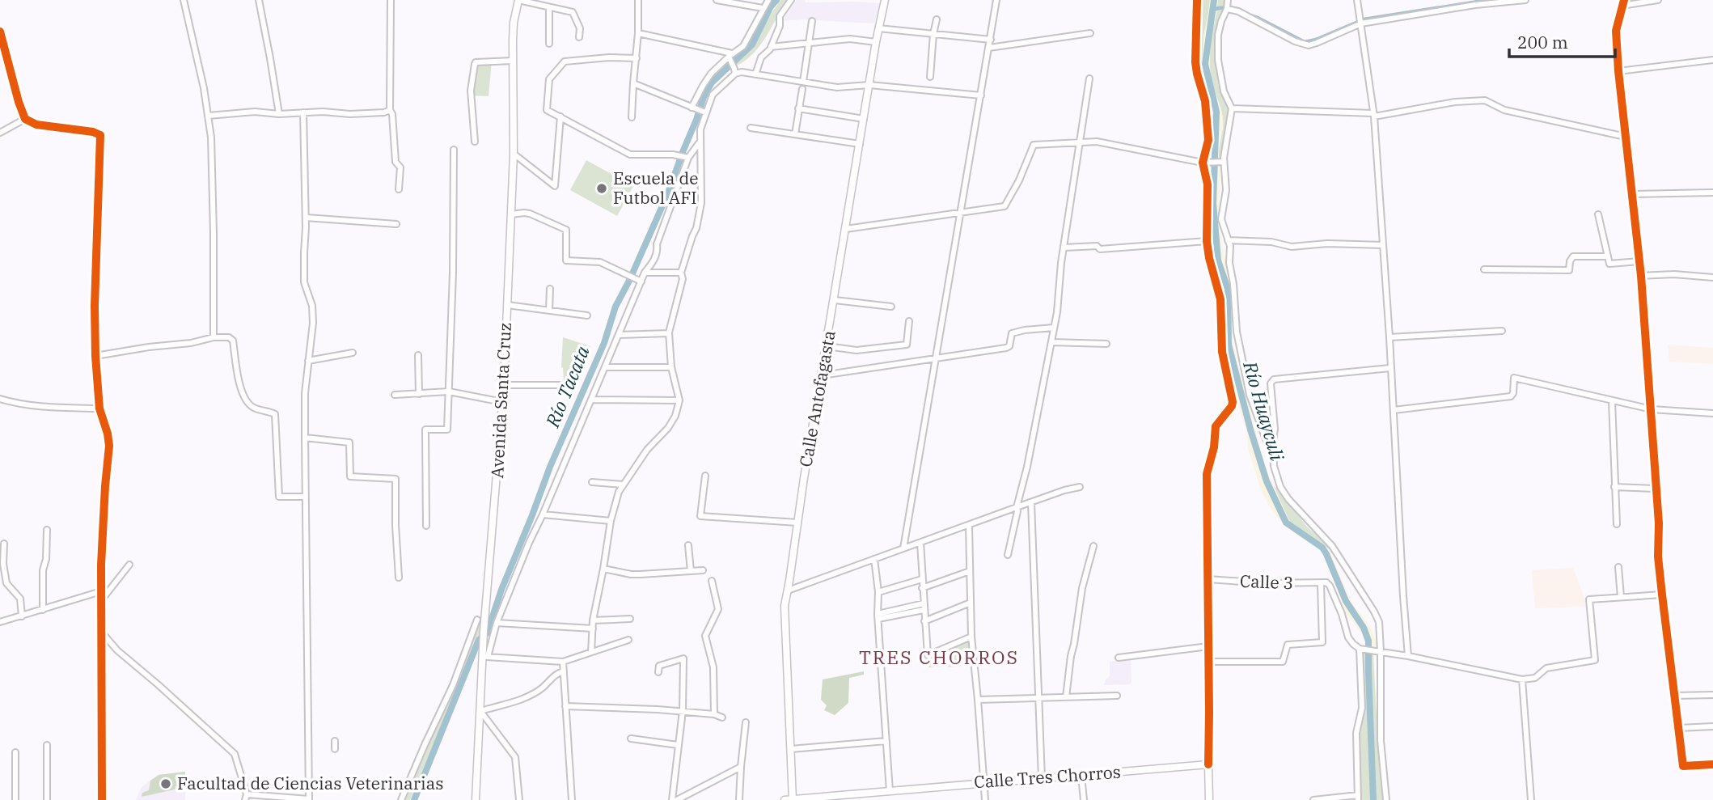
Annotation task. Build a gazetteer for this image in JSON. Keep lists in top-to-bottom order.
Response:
{
  "streets": {
    "main road": ["Calle Antofagasta", "Avenida Santa Cruz", "Calle Tres Chorros"],
    "street": ["Calle 3"]
  },
  "crossings": [
    ["Calle Antofagasta", "Calle Tres Chorros"]
  ],
  "districts": ["TRES CHORROS"],
  "water": ["Río Tacata", "Río Huayculi"],
  "places": ["Escuela de Futbol AFI", "Facultad de Ciencias Veterinarias"],
  "scale_bar": "200 m"
}
